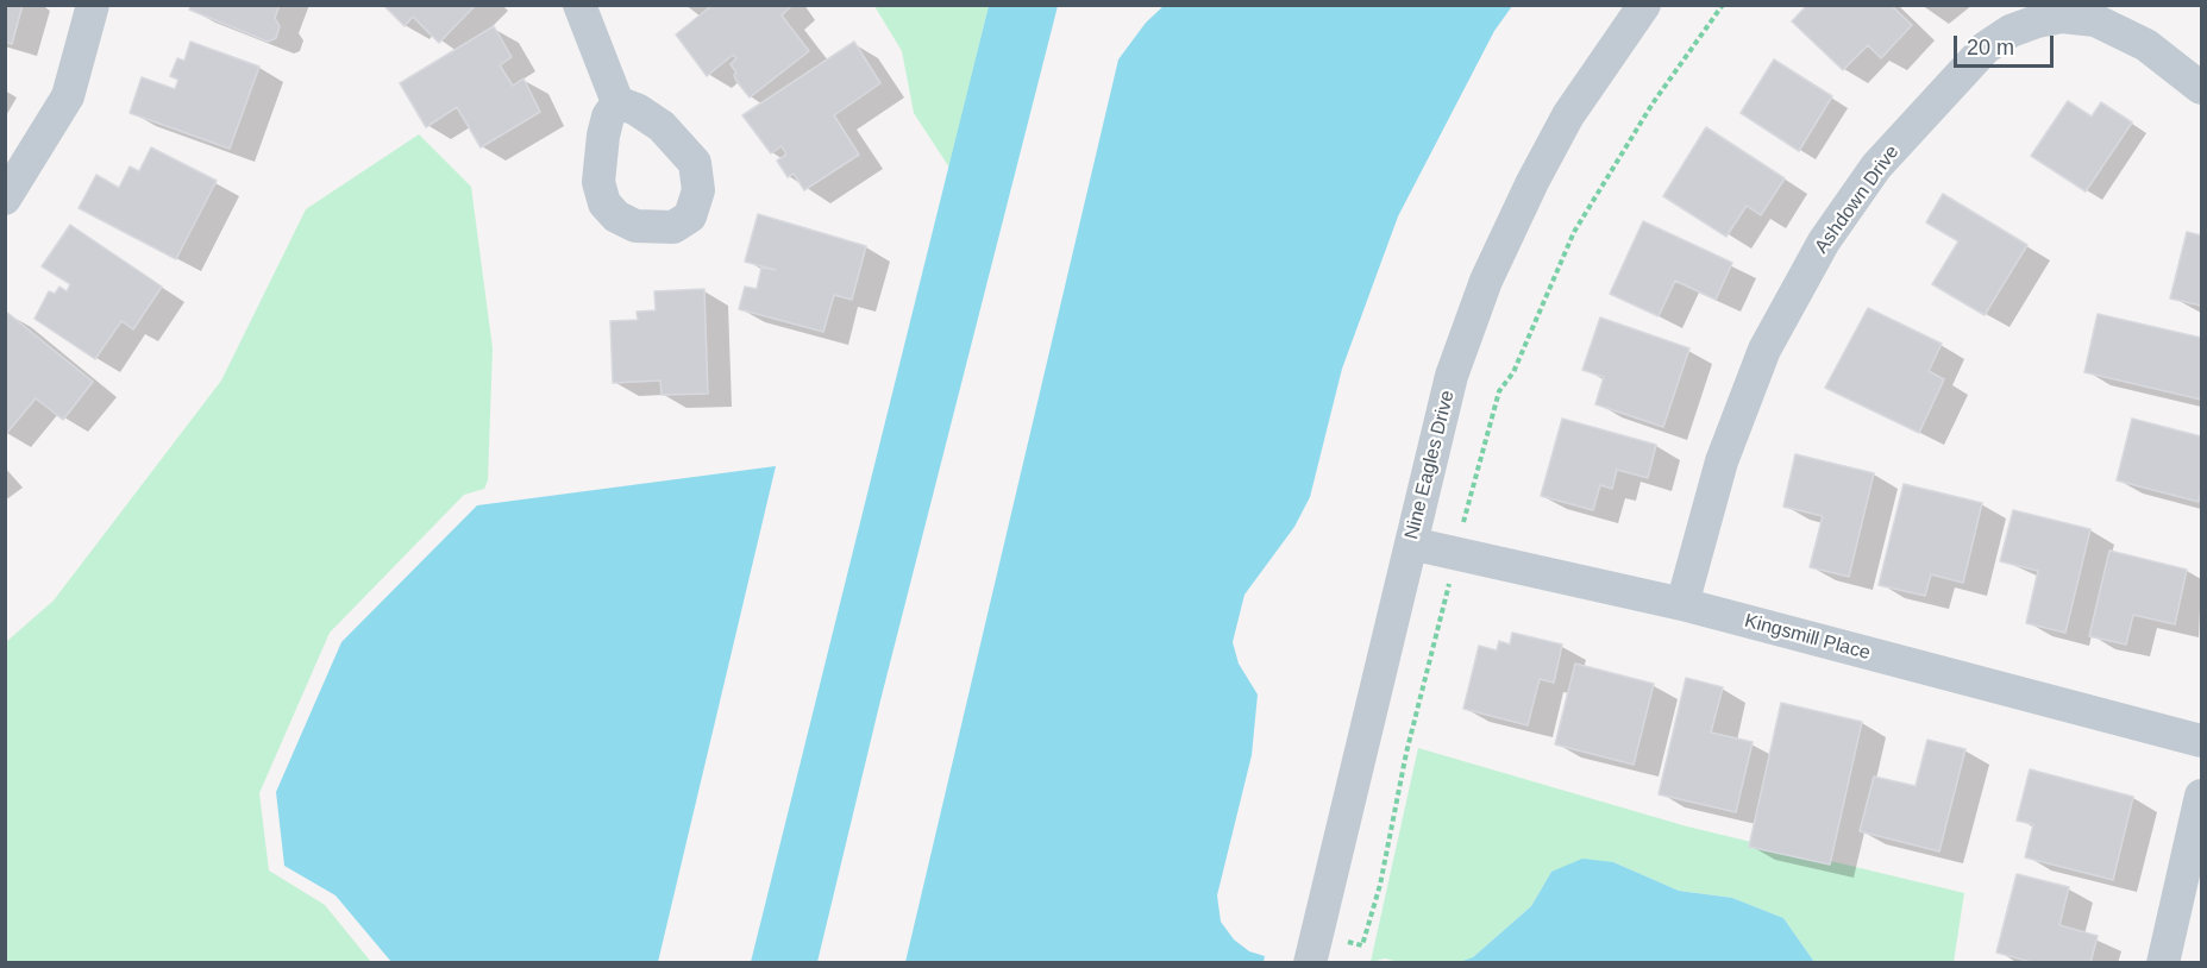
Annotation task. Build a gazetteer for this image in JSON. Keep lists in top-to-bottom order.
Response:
{
  "streets": {
    "street": ["Ashdown Drive", "Nine Eagles Drive", "Kingsmill Place"]
  },
  "crossings": [
    ["Ashdown Drive", "Kingsmill Place"],
    ["Nine Eagles Drive", "Kingsmill Place"]
  ],
  "scale_bar": "20 m"
}
